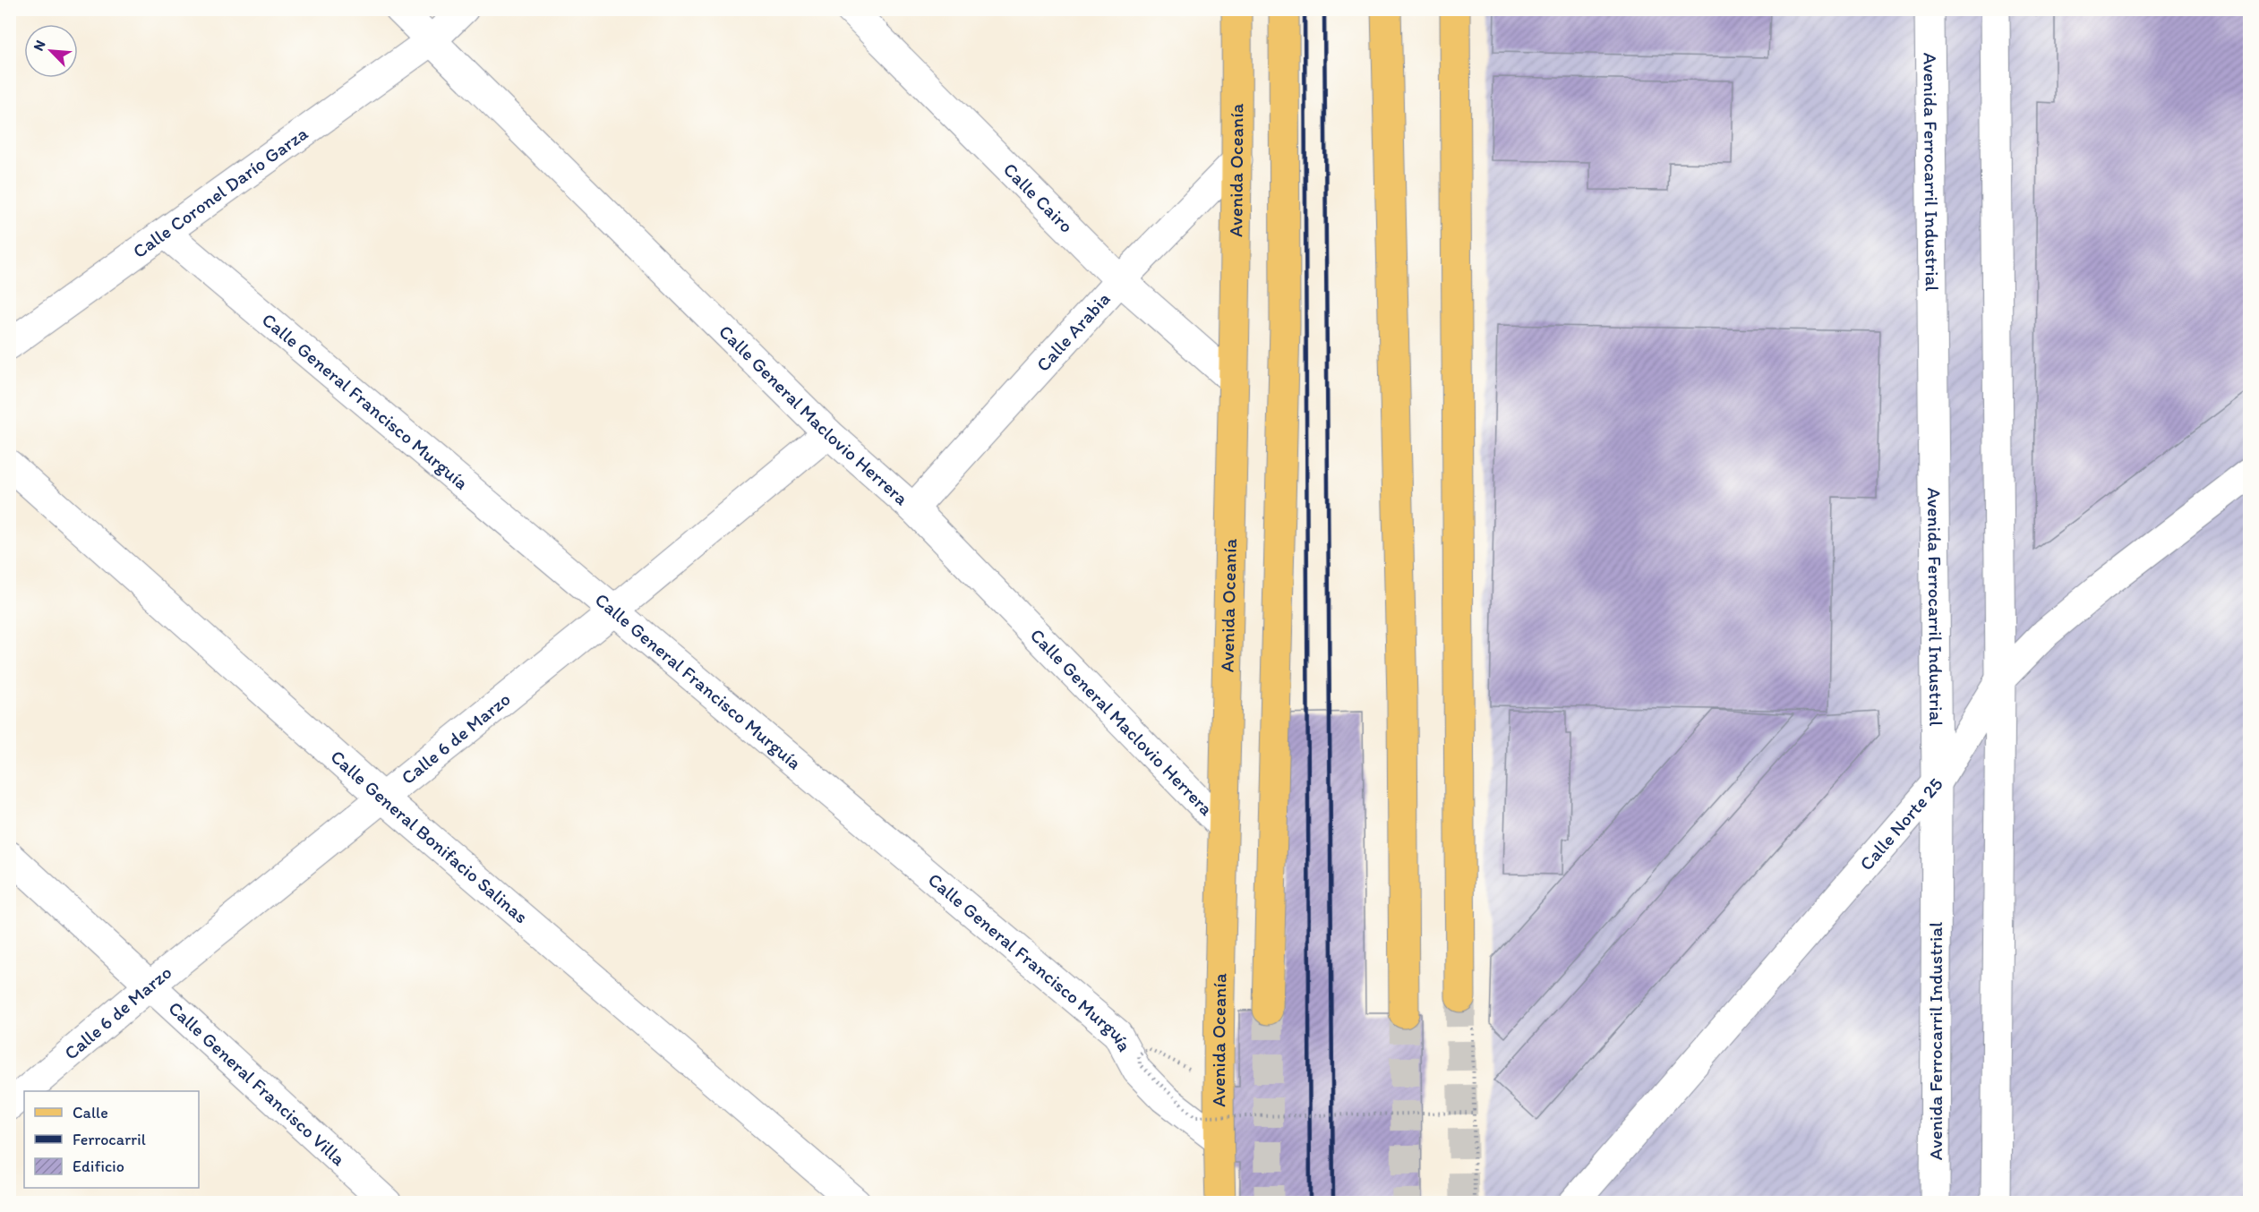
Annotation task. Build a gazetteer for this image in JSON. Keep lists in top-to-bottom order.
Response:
{
  "streets": {
    "main road": ["Avenida Oceanía"],
    "street": [
      "Avenida Ferrocarril Industrial",
      "Calle Coronel Darío Garza",
      "Calle Cairo",
      "Calle Arabia",
      "Calle General Francisco Murguía",
      "Calle General Maclovio Herrera",
      "Calle 6 de Marzo",
      "Calle Norte 25",
      "Calle General Bonifacio Salinas",
      "Calle General Francisco Villa"
    ]
  },
  "crossings": [
    ["Avenida Oceanía", "Calle Cairo"],
    ["Avenida Oceanía", "Calle Arabia"],
    ["Avenida Oceanía", "Calle General Francisco Murguía"],
    ["Avenida Oceanía", "Calle General Maclovio Herrera"],
    ["Avenida Ferrocarril Industrial", "Calle Norte 25"],
    ["Calle Coronel Darío Garza", "Calle General Francisco Murguía"],
    ["Calle Coronel Darío Garza", "Calle General Maclovio Herrera"],
    ["Calle Cairo", "Calle Arabia"],
    ["Calle Arabia", "Calle General Maclovio Herrera"],
    ["Calle General Francisco Murguía", "Calle 6 de Marzo"],
    ["Calle General Maclovio Herrera", "Calle 6 de Marzo"],
    ["Calle 6 de Marzo", "Calle General Bonifacio Salinas"],
    ["Calle 6 de Marzo", "Calle General Francisco Villa"]
  ],
  "legend": ["Calle", "Ferrocarril", "Edificio"],
  "north": "top left"
}
